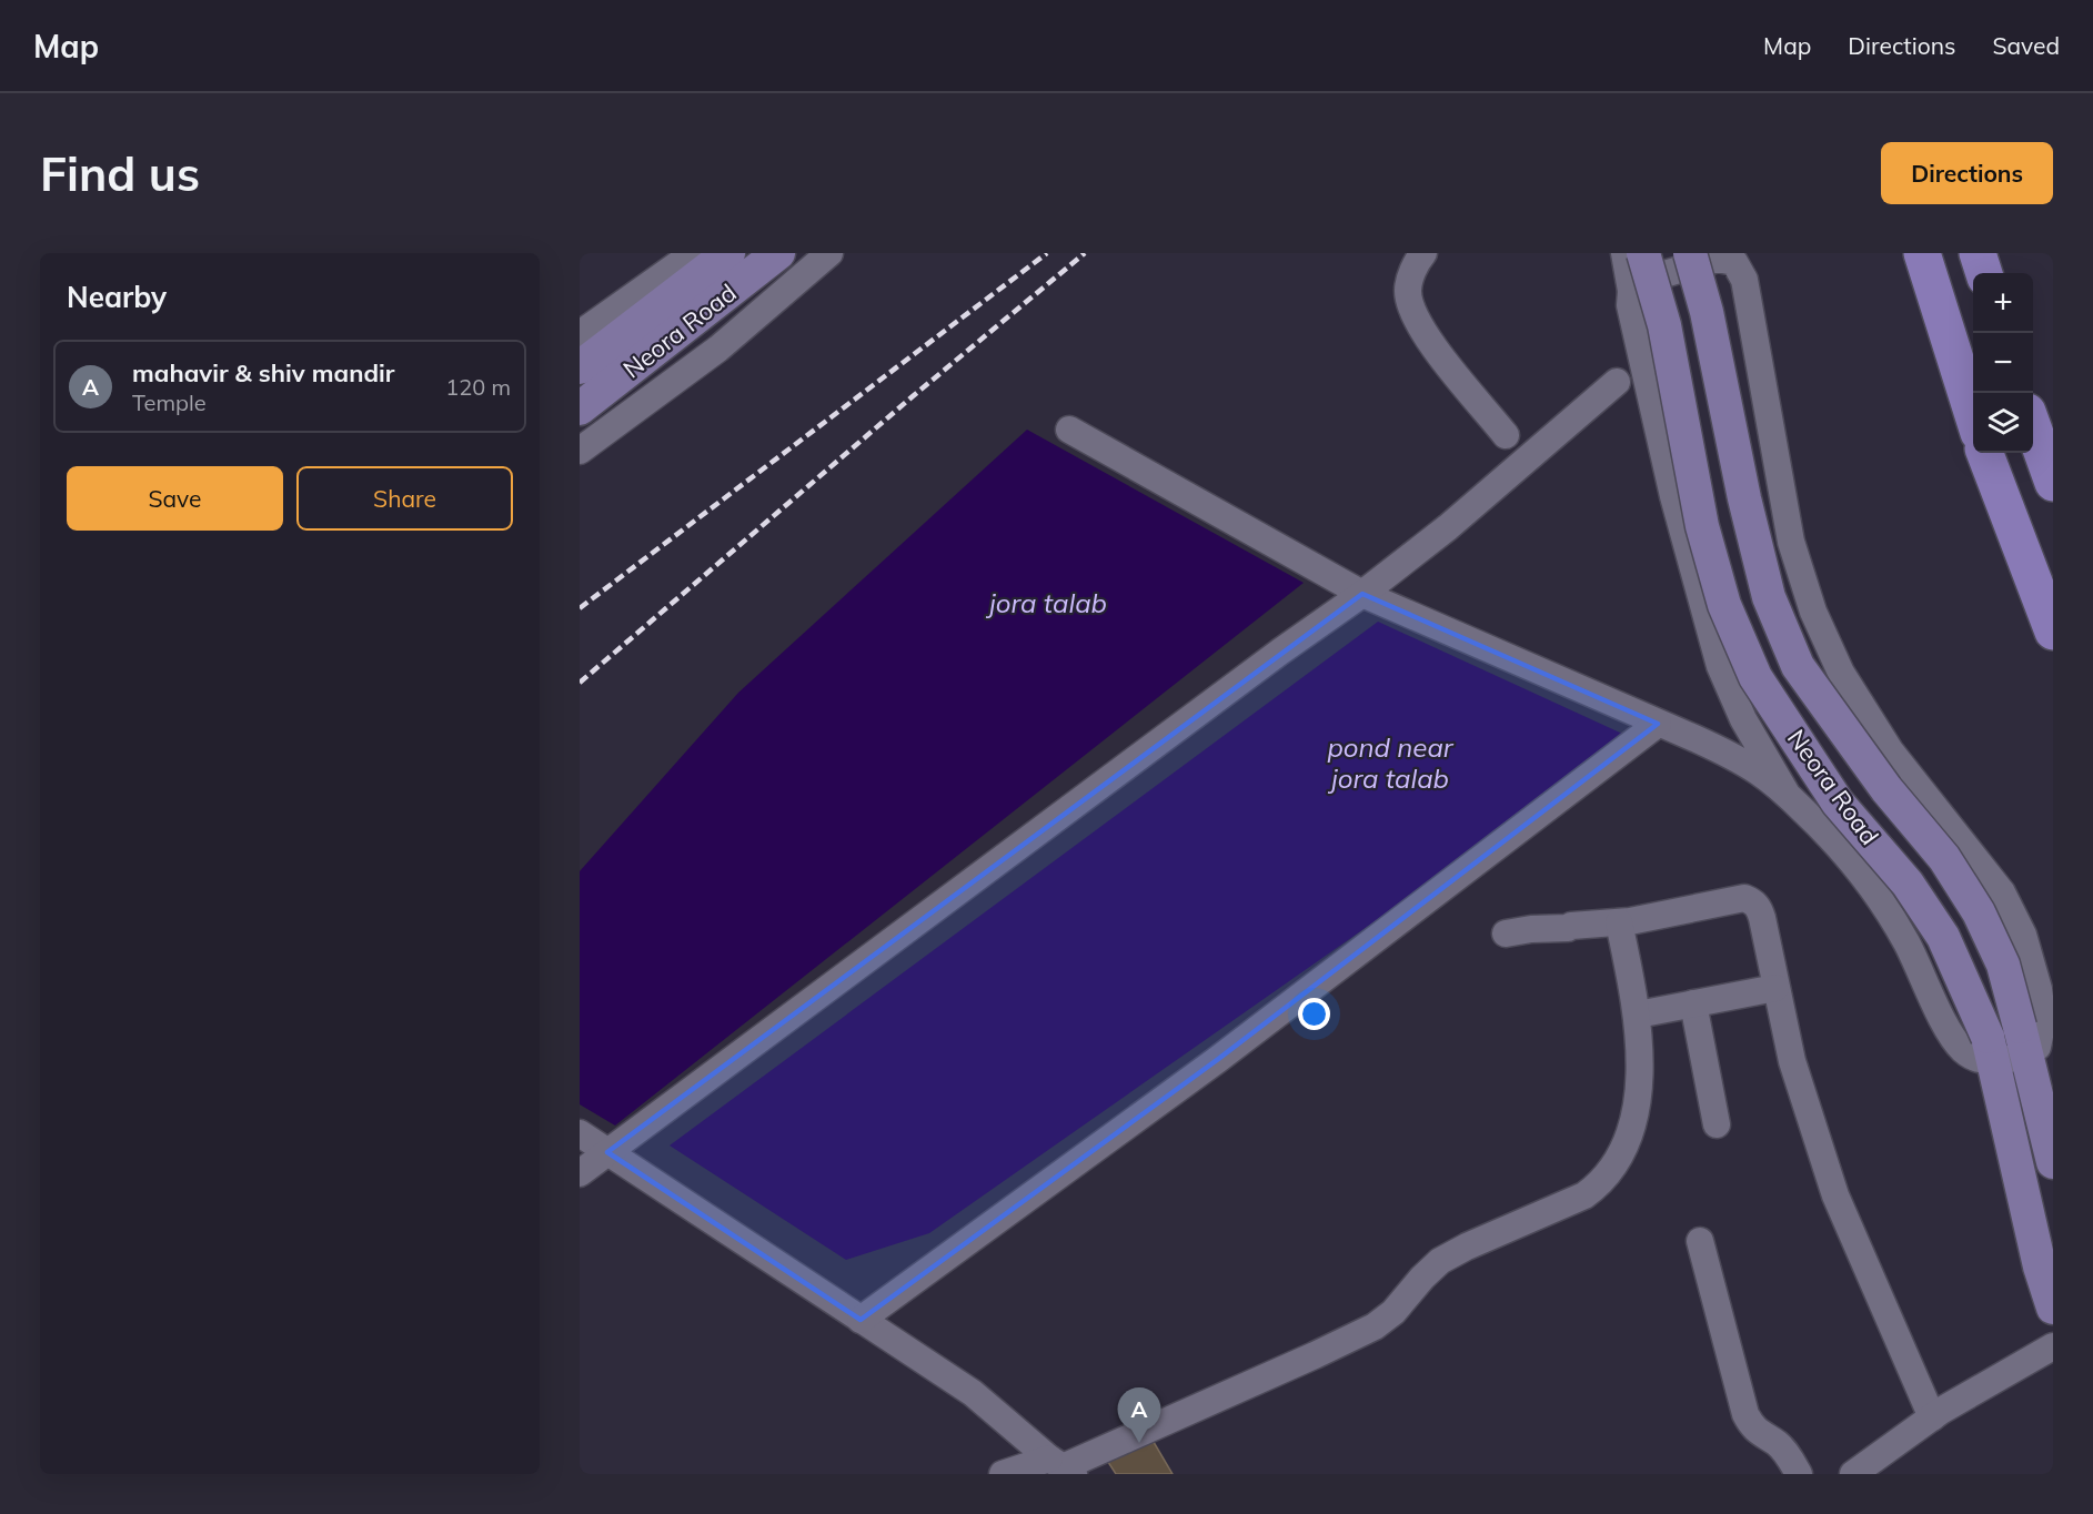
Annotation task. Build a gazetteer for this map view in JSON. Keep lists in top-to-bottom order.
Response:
{
  "streets": {
    "main road": ["Neora Road"]
  },
  "water": ["jora talab", "pond near jora talab"],
  "page": {
    "header": "Map",
    "nav": ["Map", "Directions", "Saved"],
    "buttons": [
      "Directions",
      ["Save", "Share"]
    ],
    "title": "Find us",
    "heading": "Nearby",
    "map_buttons": ["+", "−"],
    "list": [
      {
        "mark": "A",
        "name": "mahavir & shiv mandir",
        "note": "Temple",
        "value": "120 m"
      }
    ],
    "pins": "A"
  }
}
